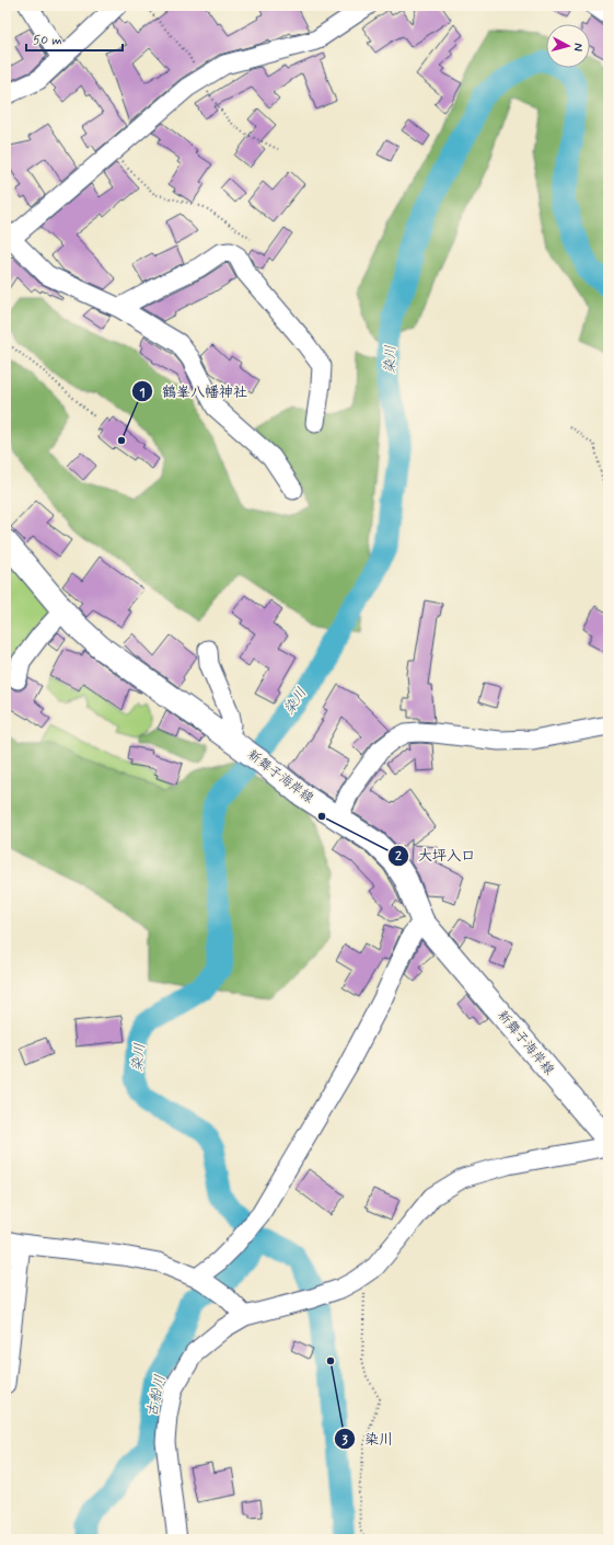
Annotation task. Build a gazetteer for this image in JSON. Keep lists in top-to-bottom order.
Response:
{
  "streets": {
    "main road": ["新舞子海岸線"]
  },
  "water": ["染川", "古船川"],
  "places": ["鶴峯八幡神社", "大坪入口", "染川"],
  "scale_bar": "50 m",
  "north": "right"
}
